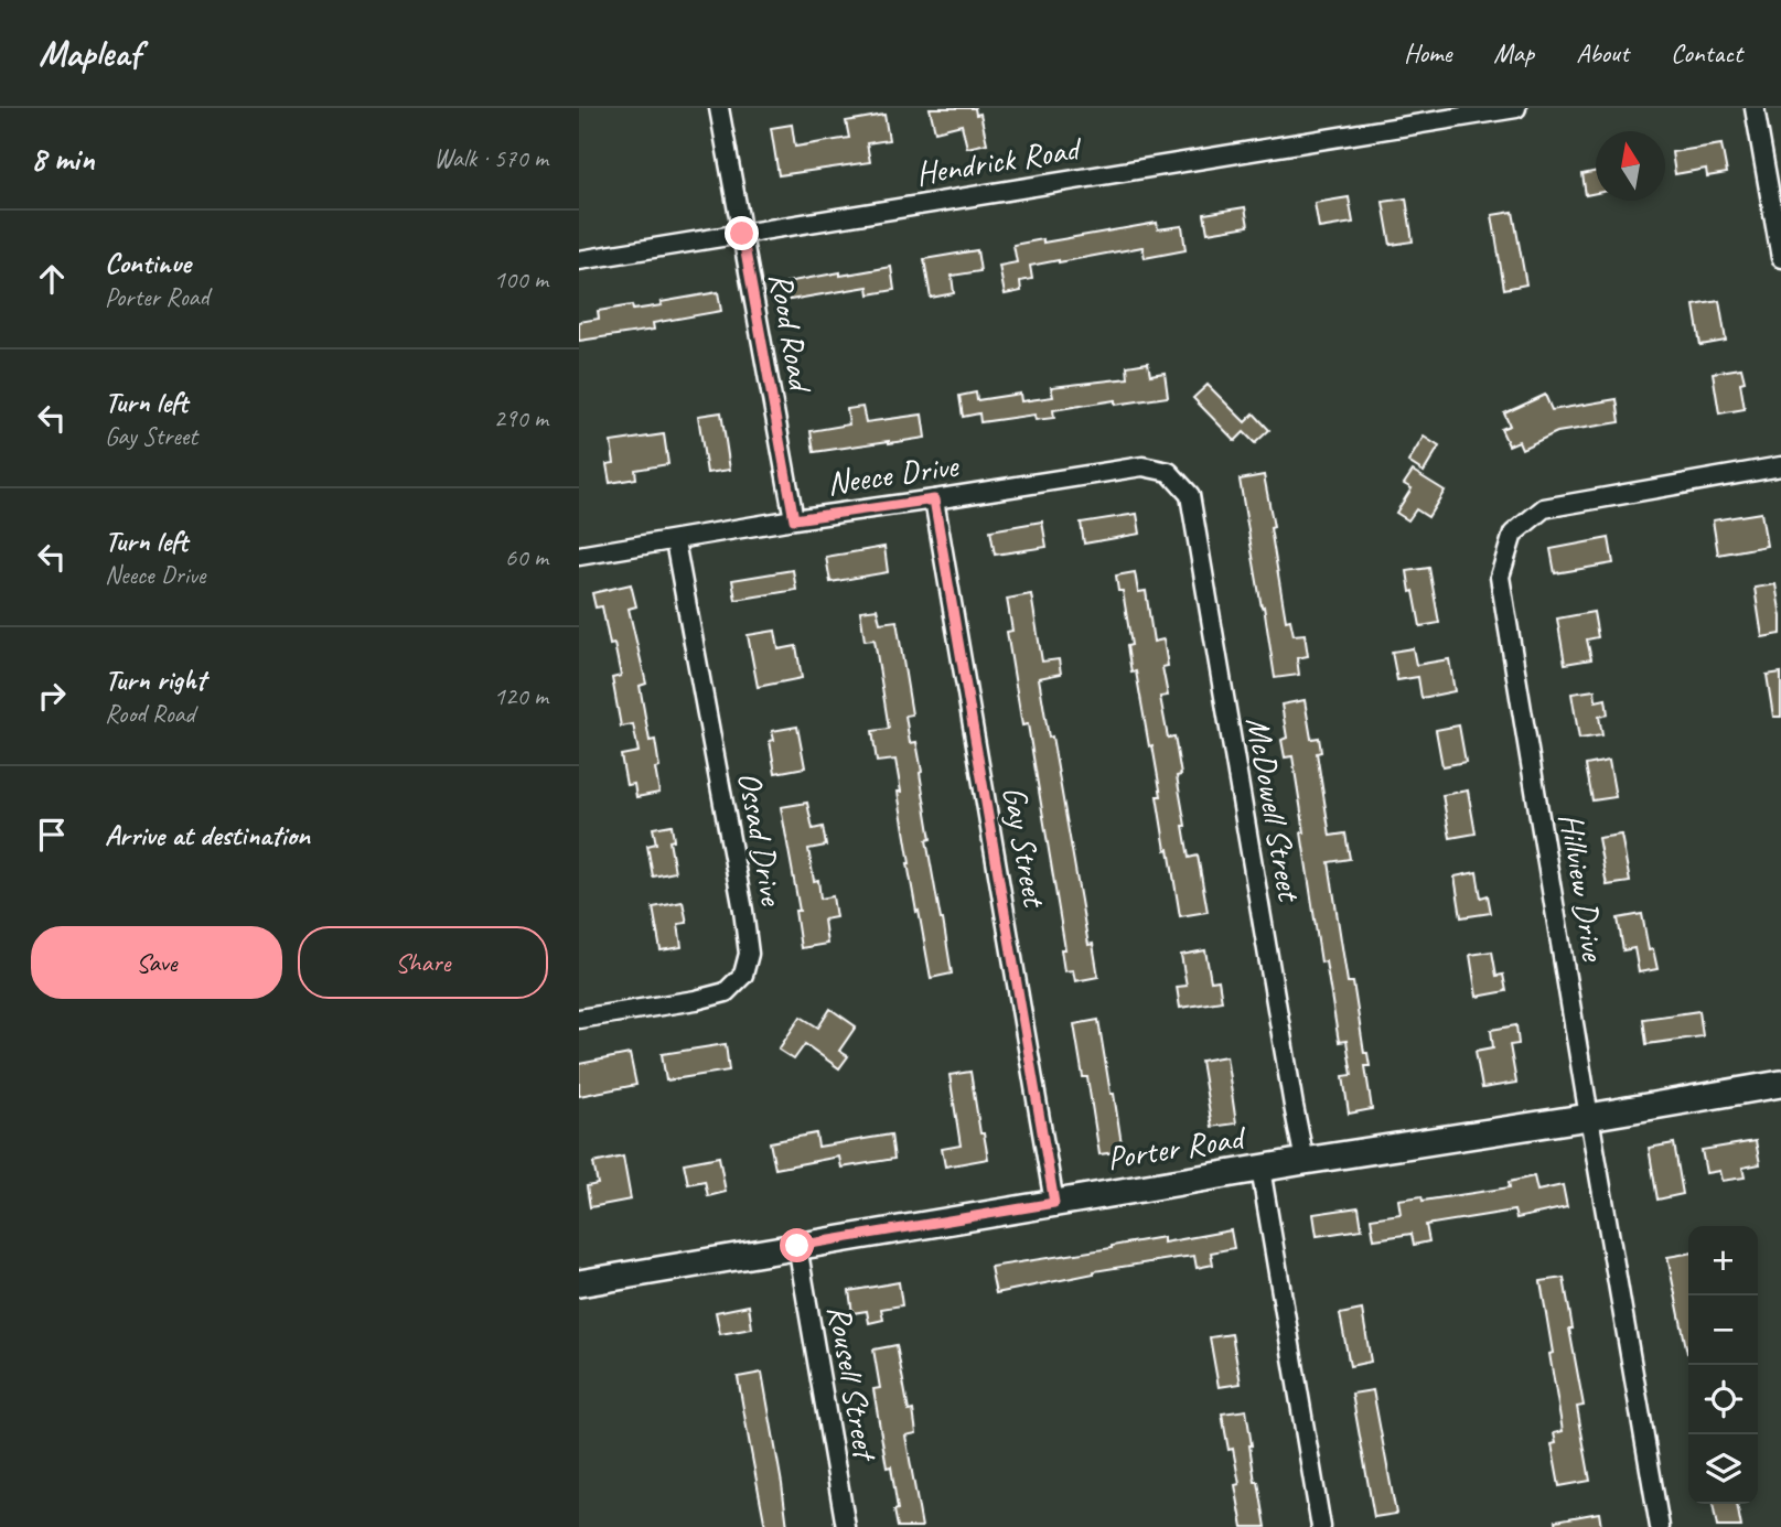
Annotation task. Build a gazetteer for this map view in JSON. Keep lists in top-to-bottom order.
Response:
{
  "streets": {
    "street": [
      "Hendrick Road",
      "Rood Road",
      "Neece Drive",
      "McDowell Street",
      "Ossad Drive",
      "Gay Street",
      "Hillview Drive",
      "Porter Road",
      "Rousell Street"
    ]
  },
  "crossings": [
    ["Hendrick Road", "Rood Road"],
    ["Rood Road", "Neece Drive"],
    ["Neece Drive", "McDowell Street"],
    ["Neece Drive", "Ossad Drive"],
    ["Neece Drive", "Gay Street"],
    ["McDowell Street", "Porter Road"],
    ["Gay Street", "Porter Road"],
    ["Hillview Drive", "Porter Road"],
    ["Porter Road", "Rousell Street"]
  ],
  "north": "top",
  "page": {
    "header": "Mapleaf",
    "nav": [
      "Home",
      "Map",
      "About",
      "Contact"
    ],
    "heading": ["8 min", "Walk · 570 m"],
    "list": [
      ["Continue", "Porter Road", "100 m"],
      ["Turn left", "Gay Street", "290 m"],
      ["Turn left", "Neece Drive", "60 m"],
      ["Turn right", "Rood Road", "120 m"],
      "Arrive at destination"
    ],
    "buttons": ["Save", "Share"],
    "map_buttons": ["+", "−"]
  }
}
